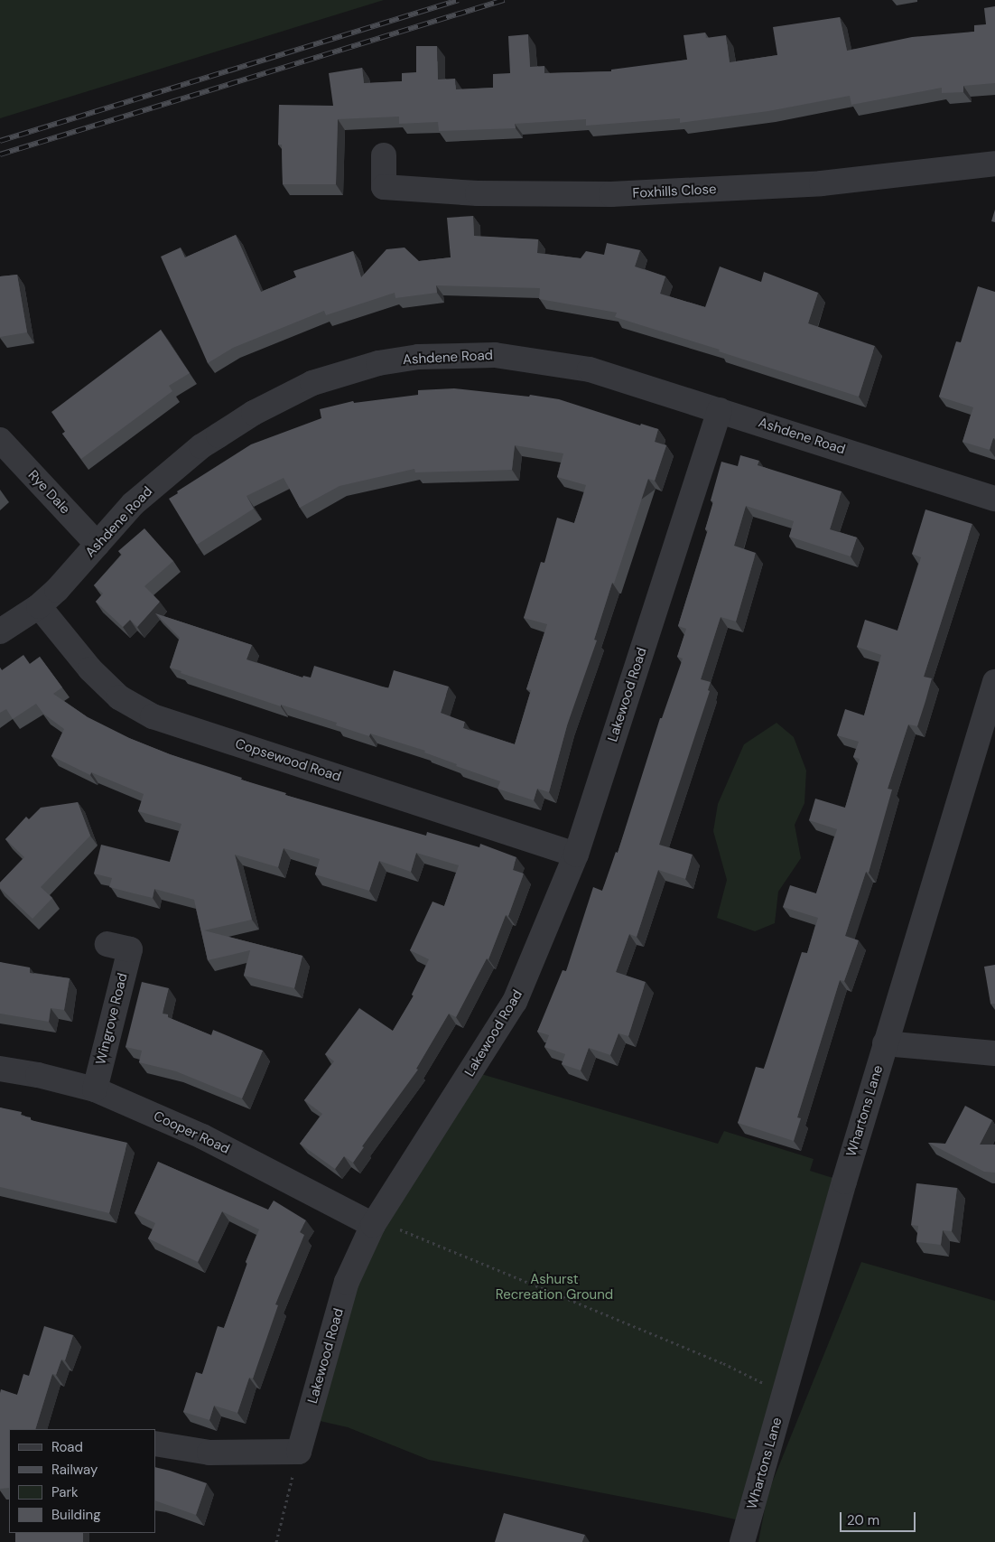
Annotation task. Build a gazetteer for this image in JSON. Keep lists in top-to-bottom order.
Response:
{
  "streets": {
    "street": [
      "Foxhills Close",
      "Ashdene Road",
      "Rye Dale",
      "Lakewood Road",
      "Copsewood Road",
      "Wingrove Road",
      "Whartons Lane",
      "Cooper Road"
    ]
  },
  "crossings": [
    ["Ashdene Road", "Rye Dale"],
    ["Ashdene Road", "Lakewood Road"],
    ["Ashdene Road", "Copsewood Road"],
    ["Lakewood Road", "Copsewood Road"],
    ["Lakewood Road", "Cooper Road"],
    ["Wingrove Road", "Cooper Road"]
  ],
  "parks": ["Ashurst Recreation Ground"],
  "legend": [
    "Road",
    "Railway",
    "Park",
    "Building"
  ],
  "scale_bar": "20 m"
}
